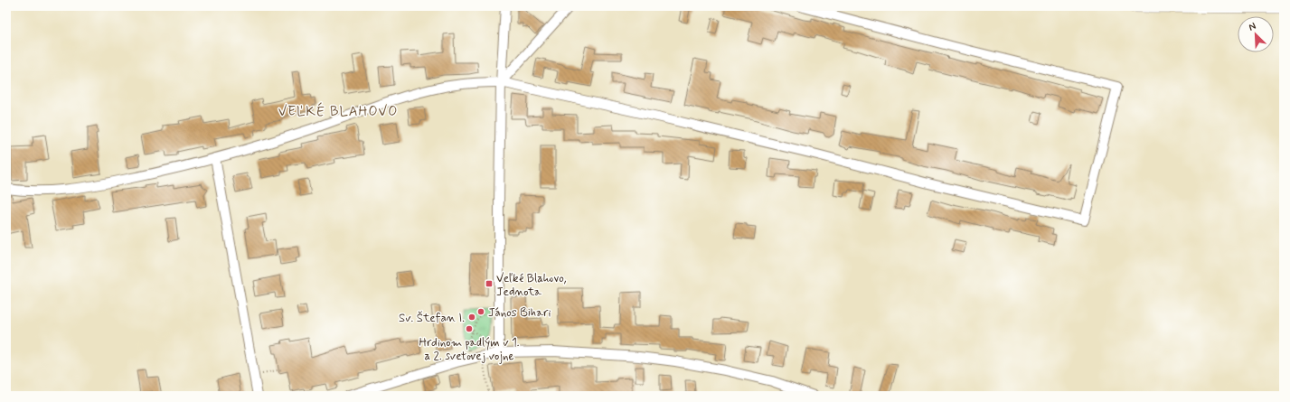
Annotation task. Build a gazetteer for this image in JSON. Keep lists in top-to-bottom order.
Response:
{
  "districts": ["VEĽKÉ BLAHOVO"],
  "places": {
    "transit": ["Veľké Blahovo, Jednota"],
    "other": ["János Bihari", "Sv. Štefan I.", "Hrdinom padlým v 1. a 2. svetovej vojne"]
  },
  "north": "top left"
}
